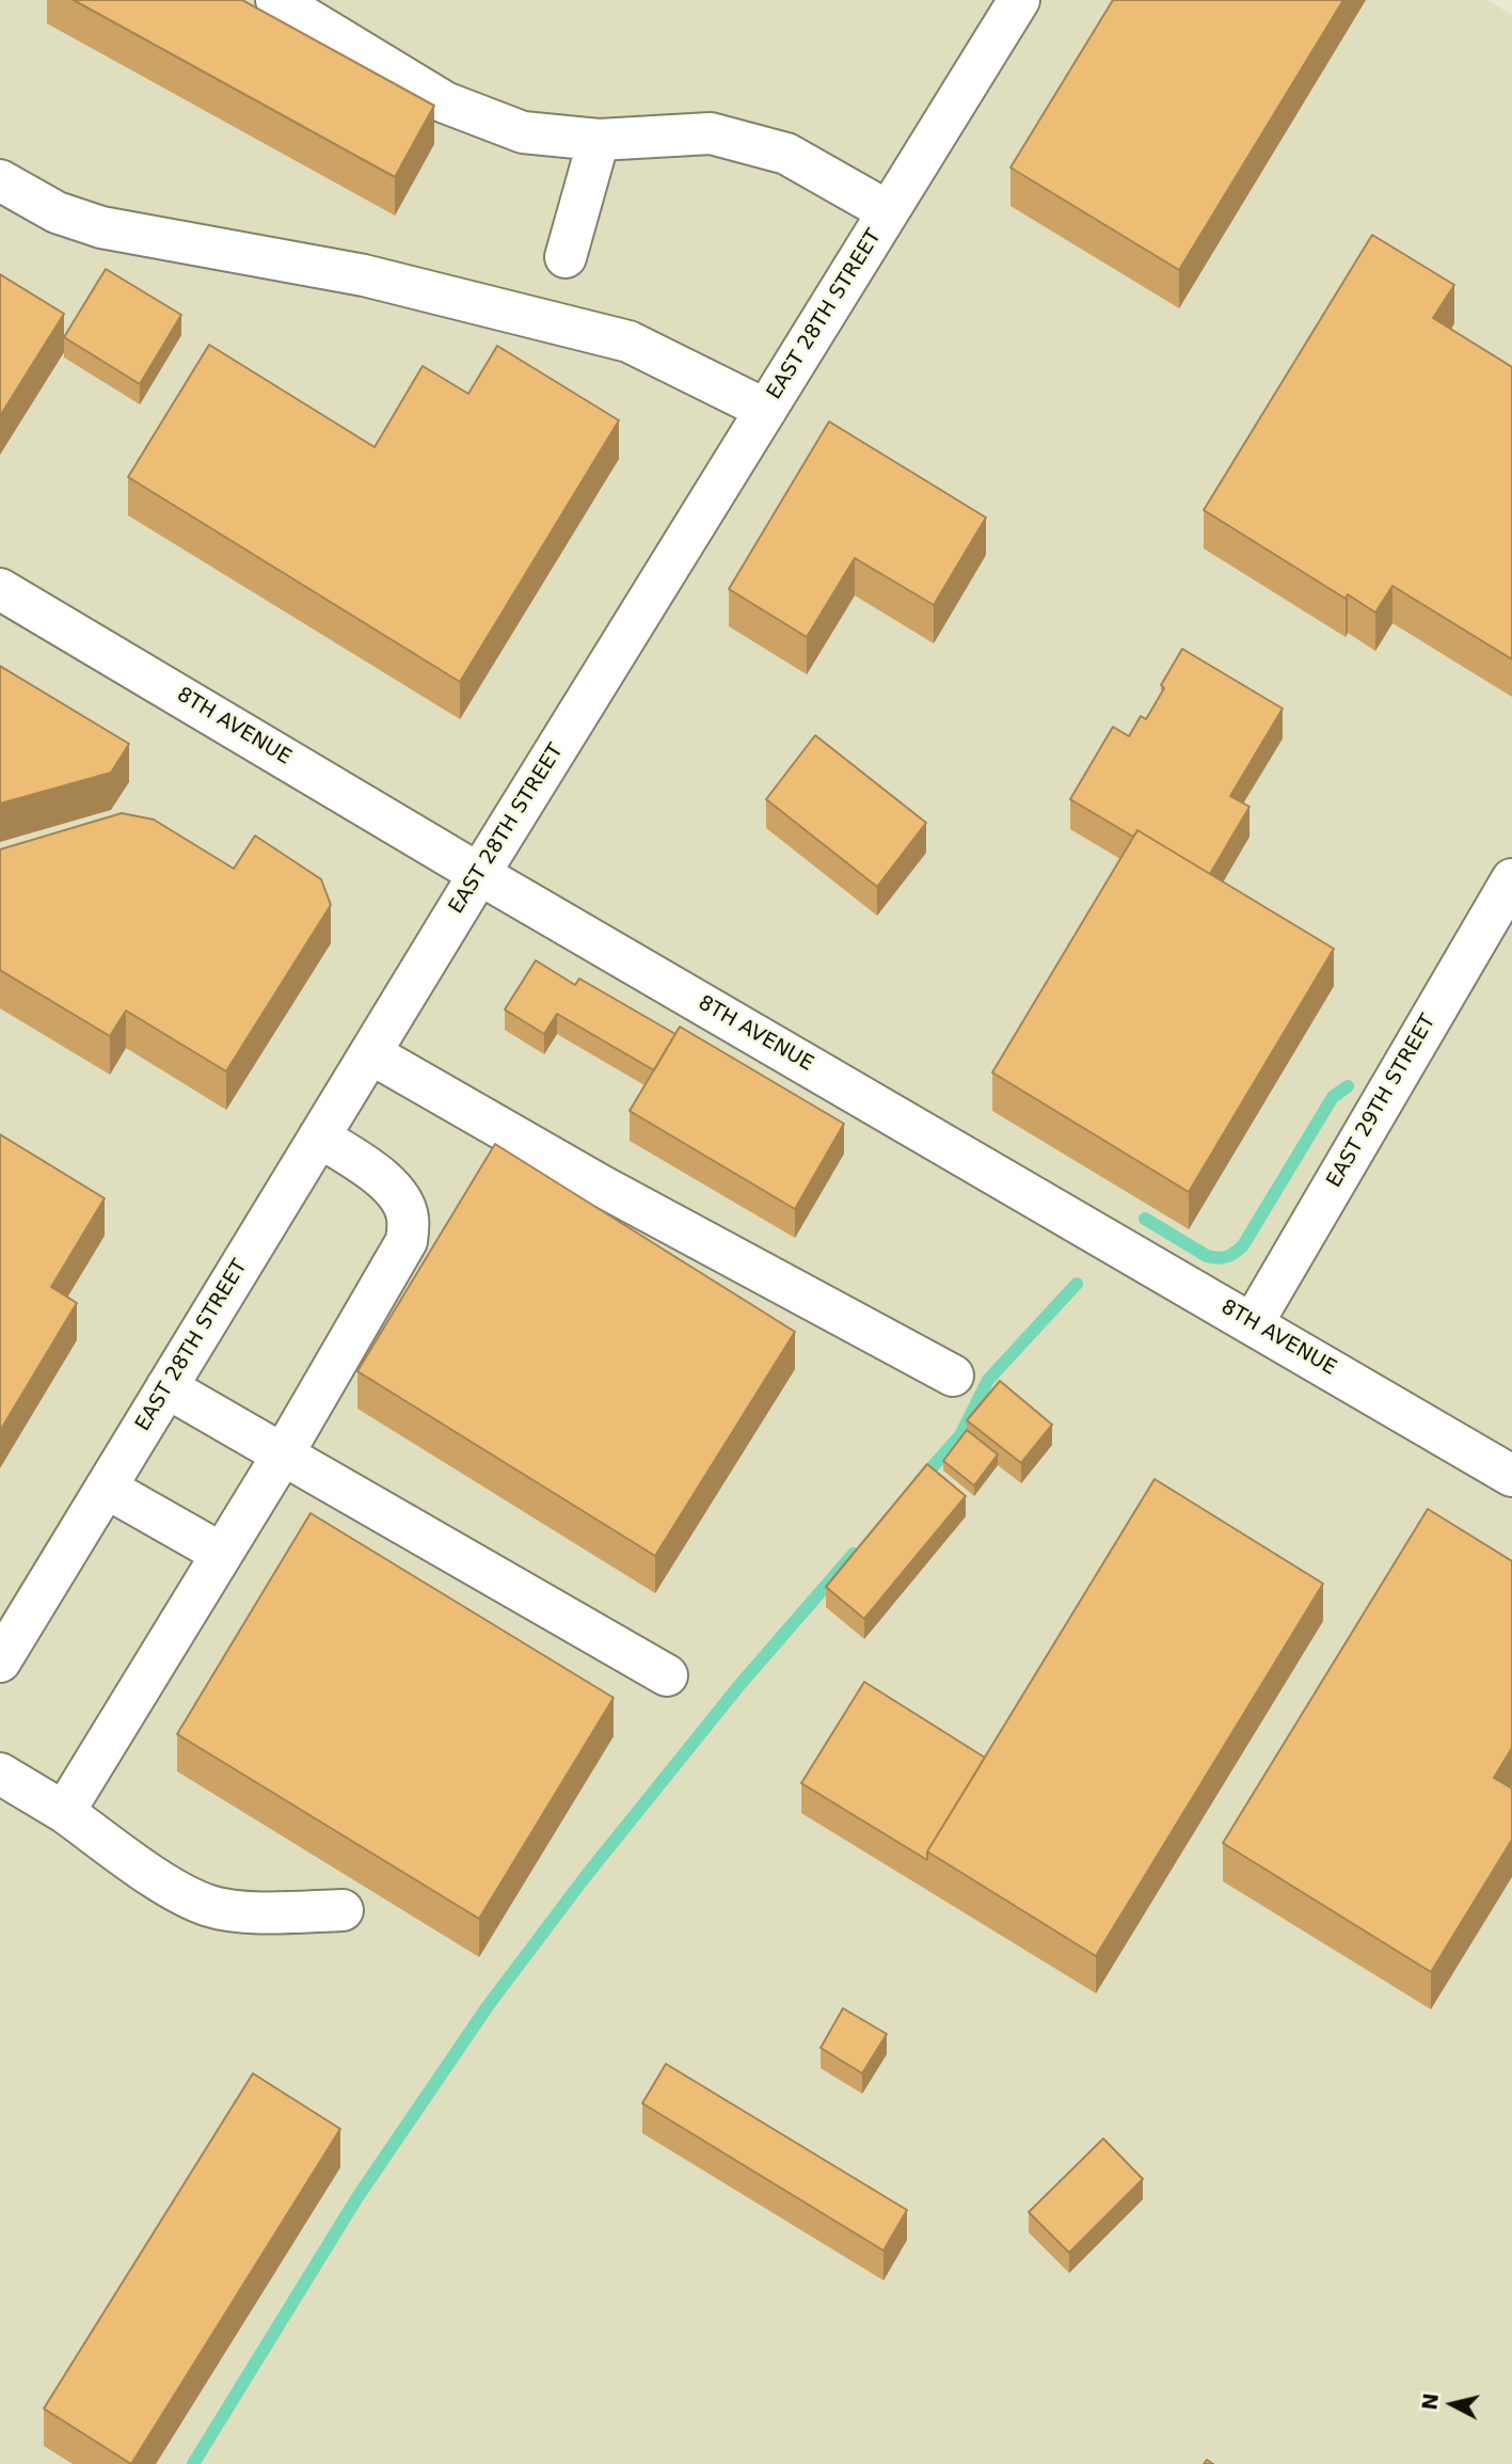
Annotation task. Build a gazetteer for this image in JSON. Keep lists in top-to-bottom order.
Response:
{
  "streets": {
    "street": ["EAST 28TH STREET", "8TH AVENUE", "EAST 29TH STREET"]
  },
  "crossings": [
    ["EAST 28TH STREET", "8TH AVENUE"],
    ["8TH AVENUE", "EAST 29TH STREET"]
  ],
  "north": "left"
}
